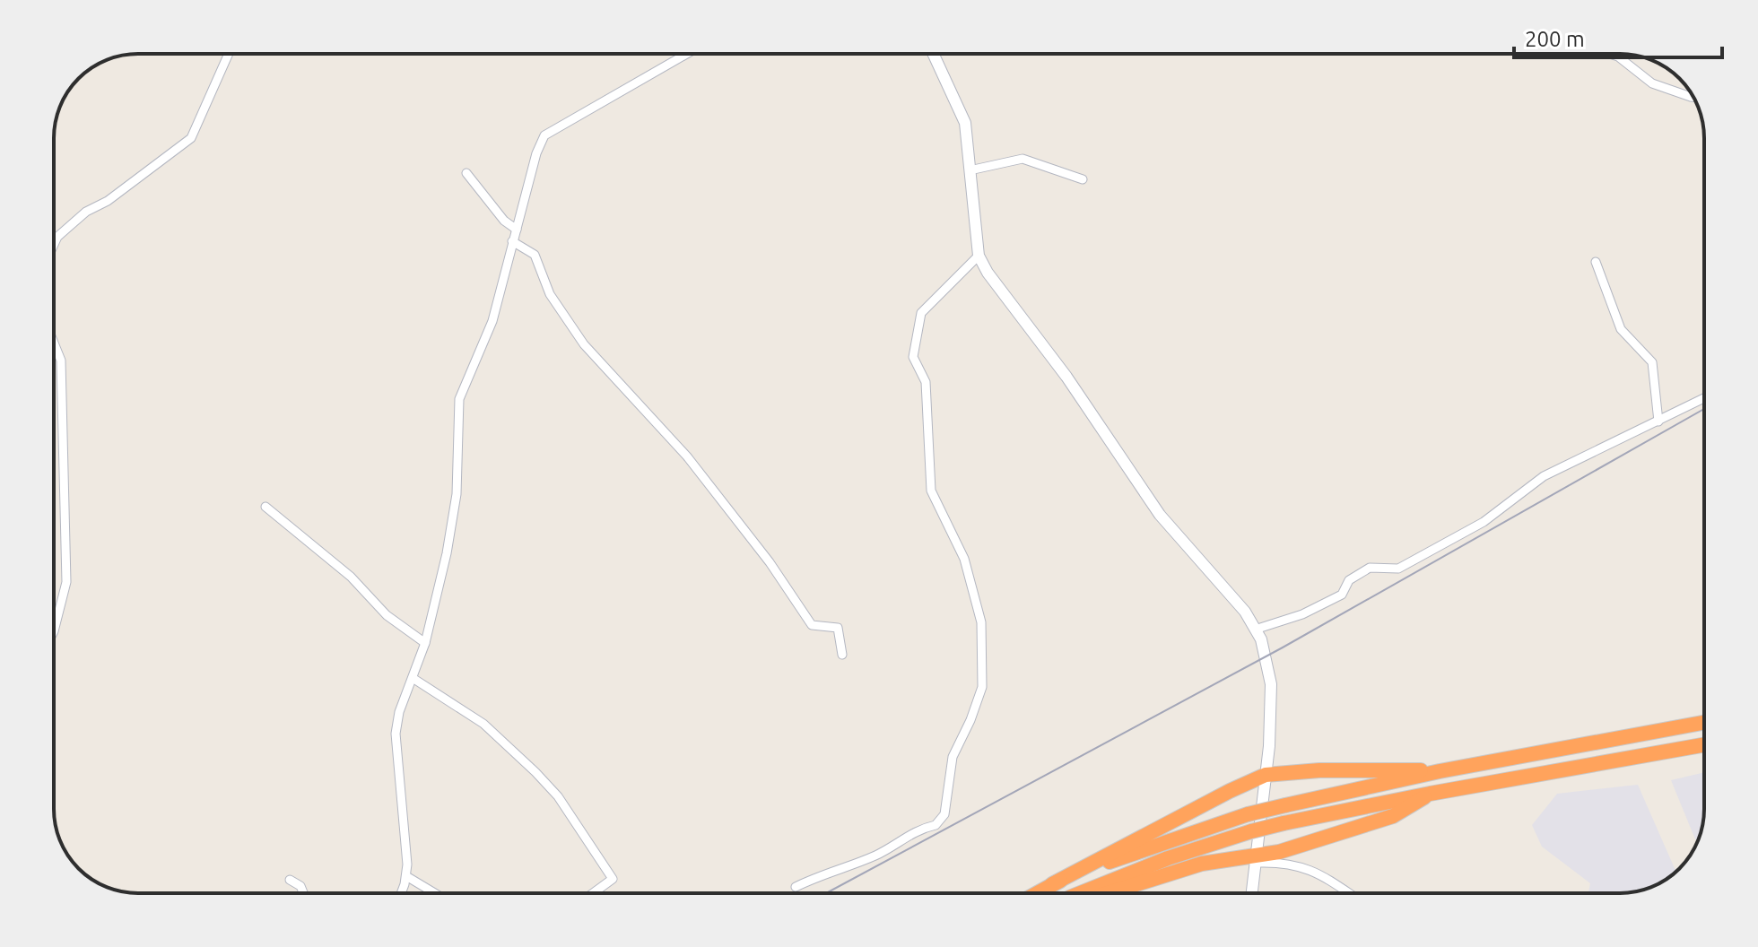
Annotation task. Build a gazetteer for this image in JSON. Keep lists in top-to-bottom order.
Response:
{
  "scale_bar": "200 m"
}
